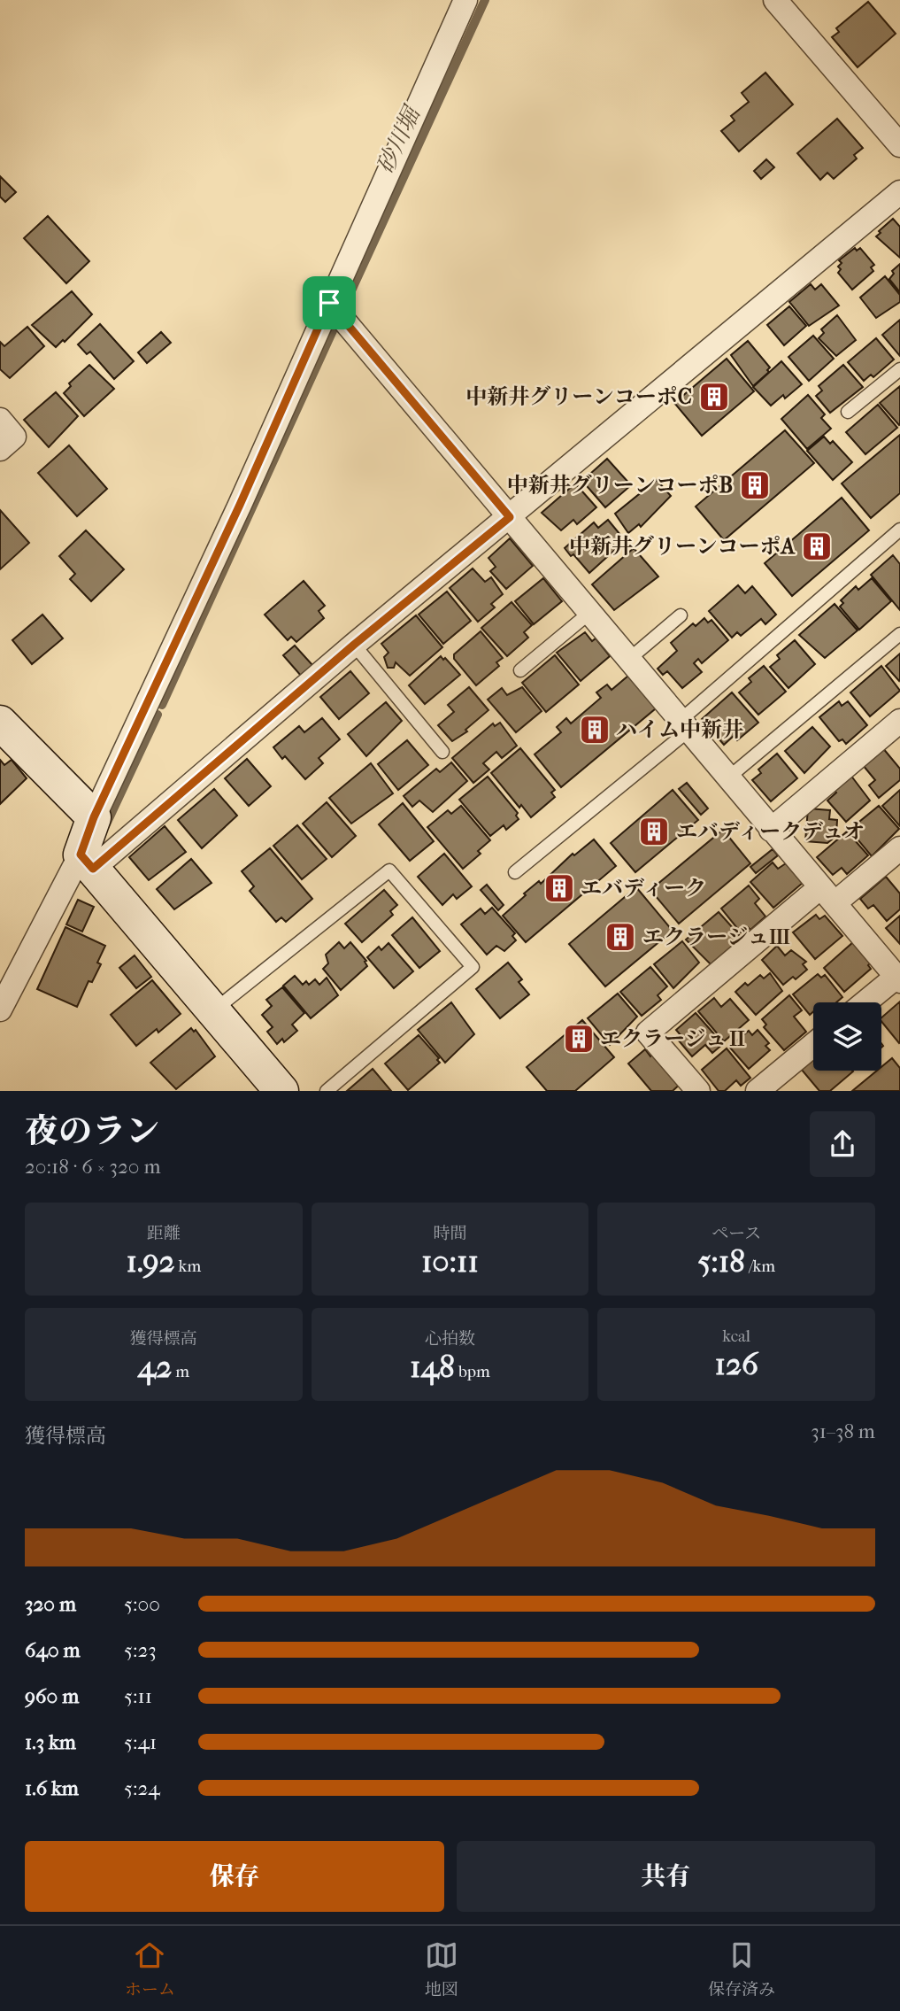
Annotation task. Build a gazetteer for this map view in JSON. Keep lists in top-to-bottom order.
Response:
{
  "water": ["砂川堀"],
  "places": {
    "building": [
      "中新井グリーンコーポC",
      "中新井グリーンコーポB",
      "中新井グリーンコーポA",
      "ハイム中新井",
      "エバディークデュオ",
      "エバディーク",
      "エクラージュⅢ",
      "エクラージュⅡ"
    ]
  },
  "page": {
    "heading": ["夜のラン", "20:18 · 6 × 320 m"],
    "stats": [
      ["距離", "1.92 km"],
      ["時間", "10:11"],
      ["ペース", "5:18 /km"],
      ["獲得標高", "42 m"],
      ["心拍数", "148 bpm"],
      ["kcal", "126"]
    ],
    "chart": ["獲得標高", "31–38 m"],
    "list": [
      {
        "name": "320 m",
        "note": "5:00"
      },
      {
        "name": "640 m",
        "note": "5:23"
      },
      {
        "name": "960 m",
        "note": "5:11"
      },
      {
        "name": "1.3 km",
        "note": "5:41"
      },
      {
        "name": "1.6 km",
        "note": "5:24"
      }
    ],
    "buttons": ["保存", "共有"],
    "tabs": ["ホーム", "地図", "保存済み"]
  }
}
